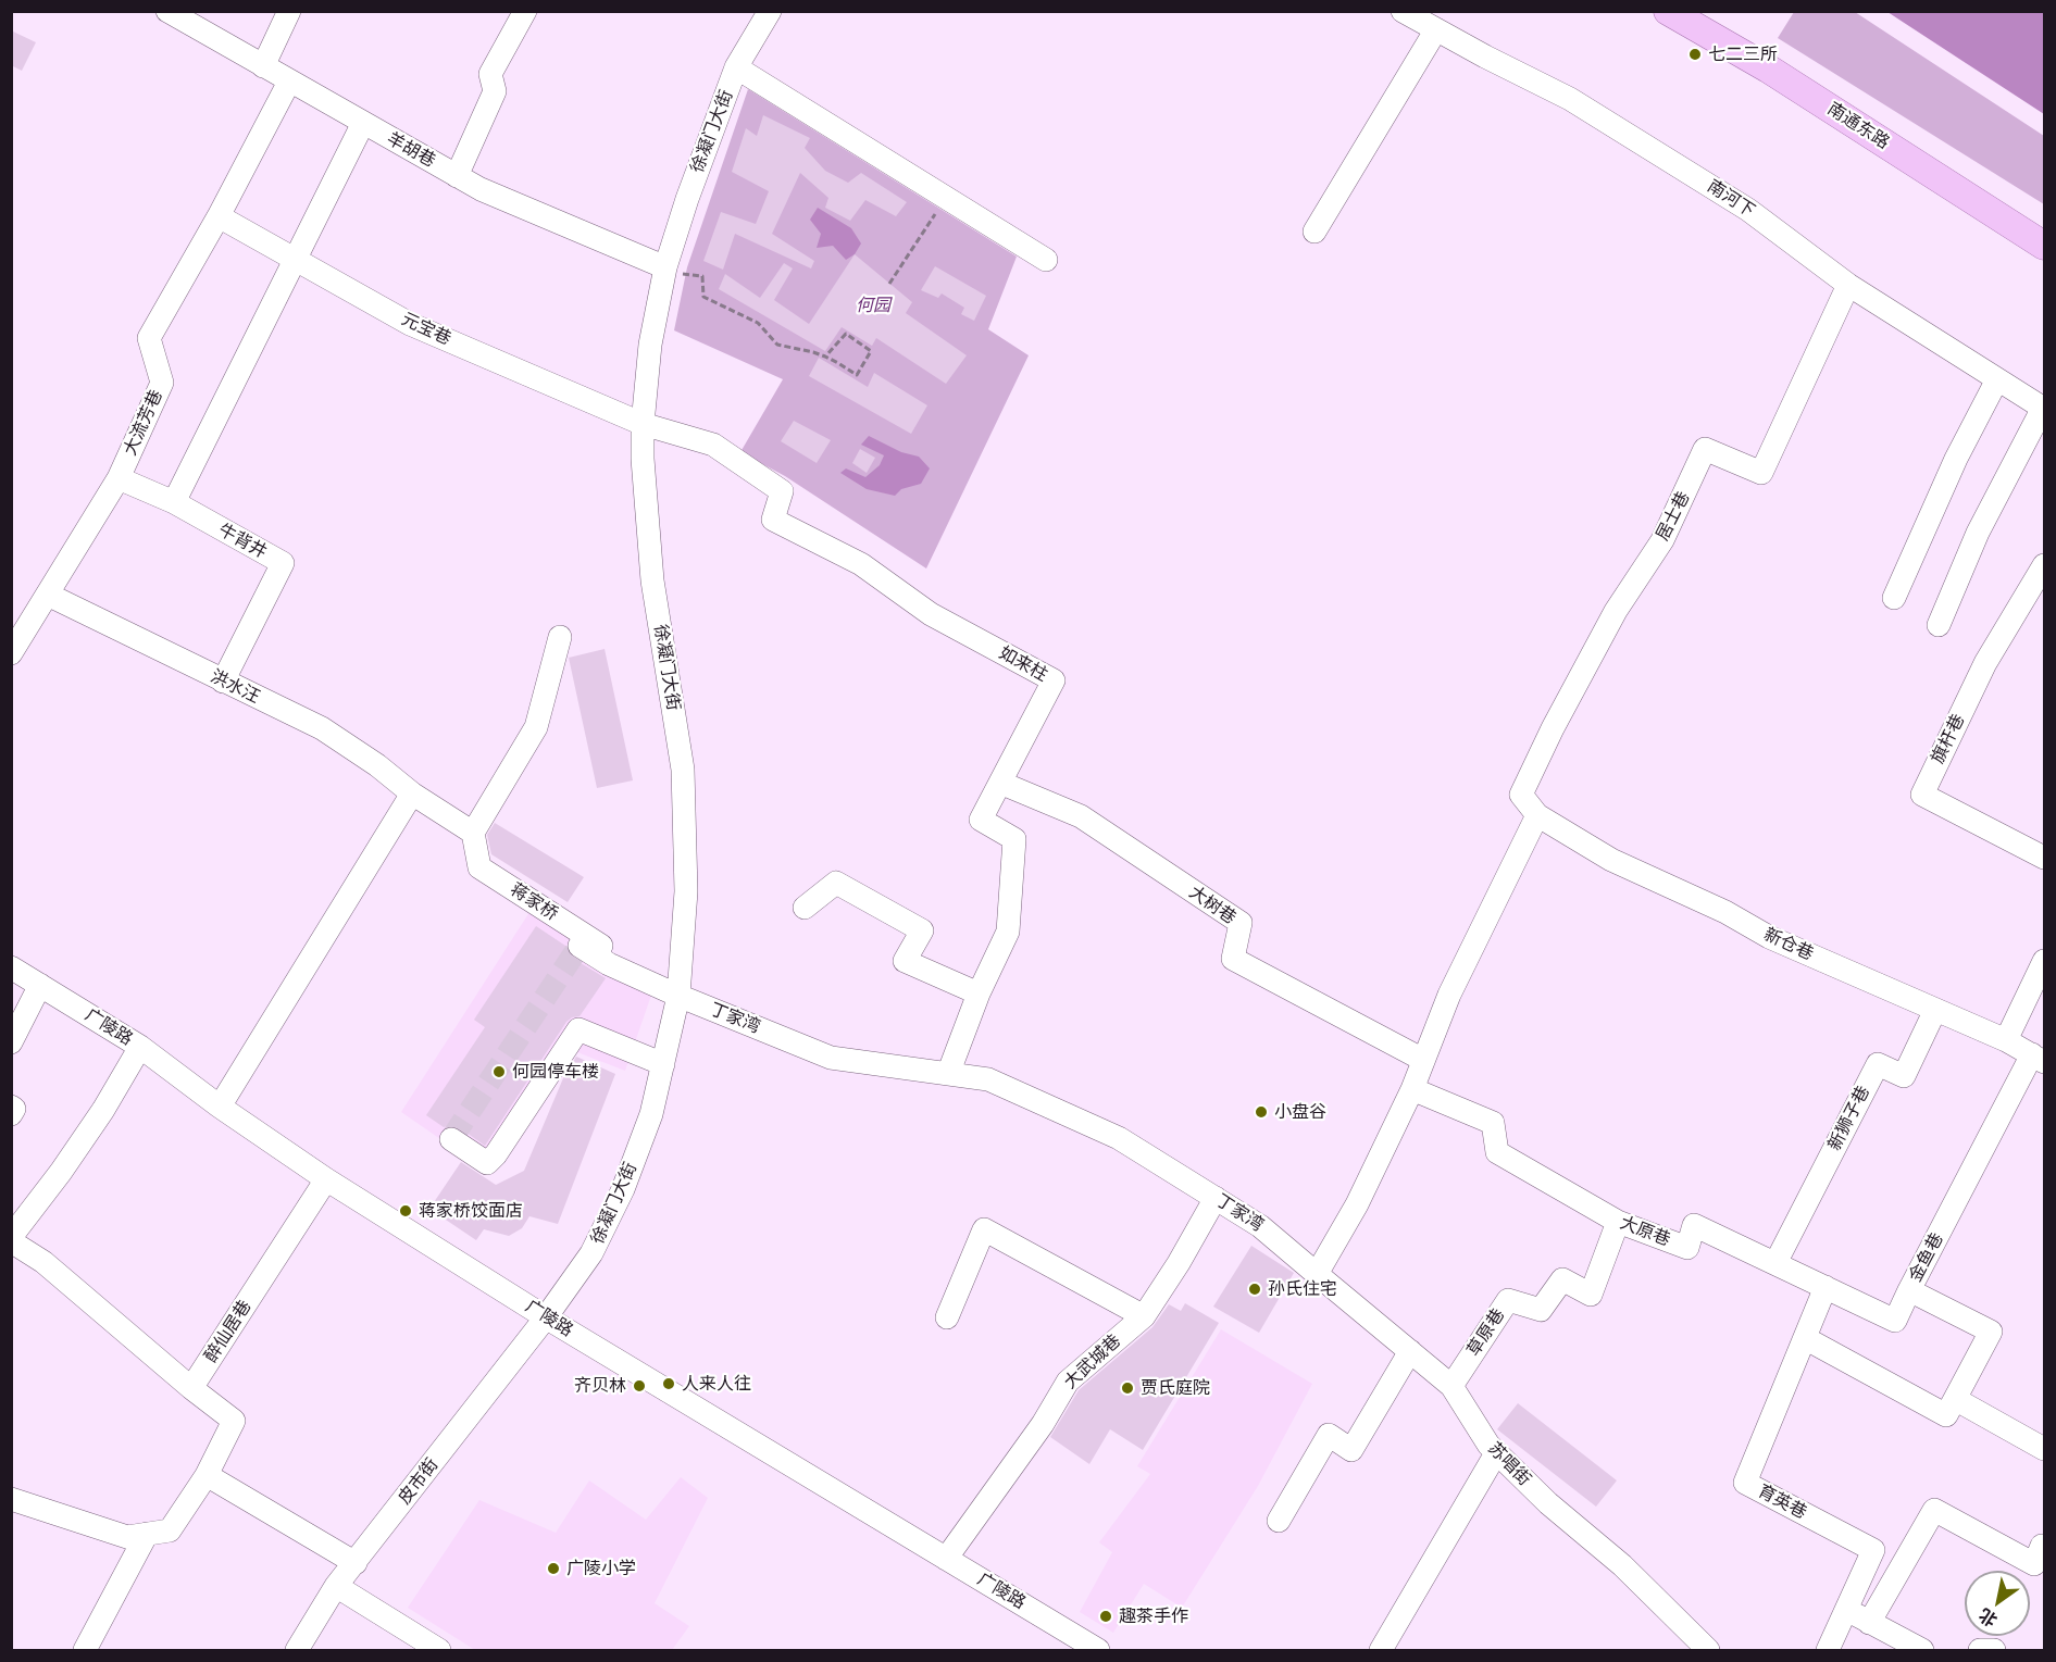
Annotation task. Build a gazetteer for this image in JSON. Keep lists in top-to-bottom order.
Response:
{
  "streets": {
    "main road": ["南通东路"],
    "street": [
      "徐凝门大街",
      "羊胡巷",
      "南河下",
      "元宝巷",
      "大流芳巷",
      "居士巷",
      "牛背井",
      "如来柱",
      "洪水汪",
      "旗杆巷",
      "蒋家桥",
      "大树巷",
      "新仓巷",
      "丁家湾",
      "广陵路",
      "新狮子巷",
      "大原巷",
      "金鱼巷",
      "醉仙居巷",
      "草原巷",
      "大武城巷",
      "苏唱街",
      "皮市街",
      "育英巷"
    ]
  },
  "crossings": [
    ["徐凝门大街", "羊胡巷"],
    ["徐凝门大街", "元宝巷"],
    ["徐凝门大街", "如来柱"],
    ["徐凝门大街", "蒋家桥"],
    ["徐凝门大街", "丁家湾"],
    ["徐凝门大街", "广陵路"],
    ["徐凝门大街", "皮市街"],
    ["羊胡巷", "大流芳巷"],
    ["南河下", "居士巷"],
    ["元宝巷", "大流芳巷"],
    ["元宝巷", "如来柱"],
    ["大流芳巷", "牛背井"],
    ["大流芳巷", "洪水汪"],
    ["居士巷", "新仓巷"],
    ["牛背井", "洪水汪"],
    ["如来柱", "大树巷"],
    ["如来柱", "丁家湾"],
    ["蒋家桥", "丁家湾"],
    ["新仓巷", "新狮子巷"],
    ["新仓巷", "金鱼巷"],
    ["丁家湾", "大武城巷"],
    ["丁家湾", "苏唱街"],
    ["广陵路", "醉仙居巷"],
    ["广陵路", "大武城巷"],
    ["广陵路", "皮市街"],
    ["新狮子巷", "大原巷"],
    ["大原巷", "金鱼巷"],
    ["大原巷", "草原巷"],
    ["大原巷", "育英巷"],
    ["草原巷", "苏唱街"]
  ],
  "parks": ["何园"],
  "places": [
    "七二三所",
    "何园停车楼",
    "小盘谷",
    "蒋家桥饺面店",
    "孙氏住宅",
    "人来人往",
    "齐贝林",
    "贾氏庭院",
    "广陵小学",
    "趣茶手作"
  ],
  "north": "bottom left"
}
